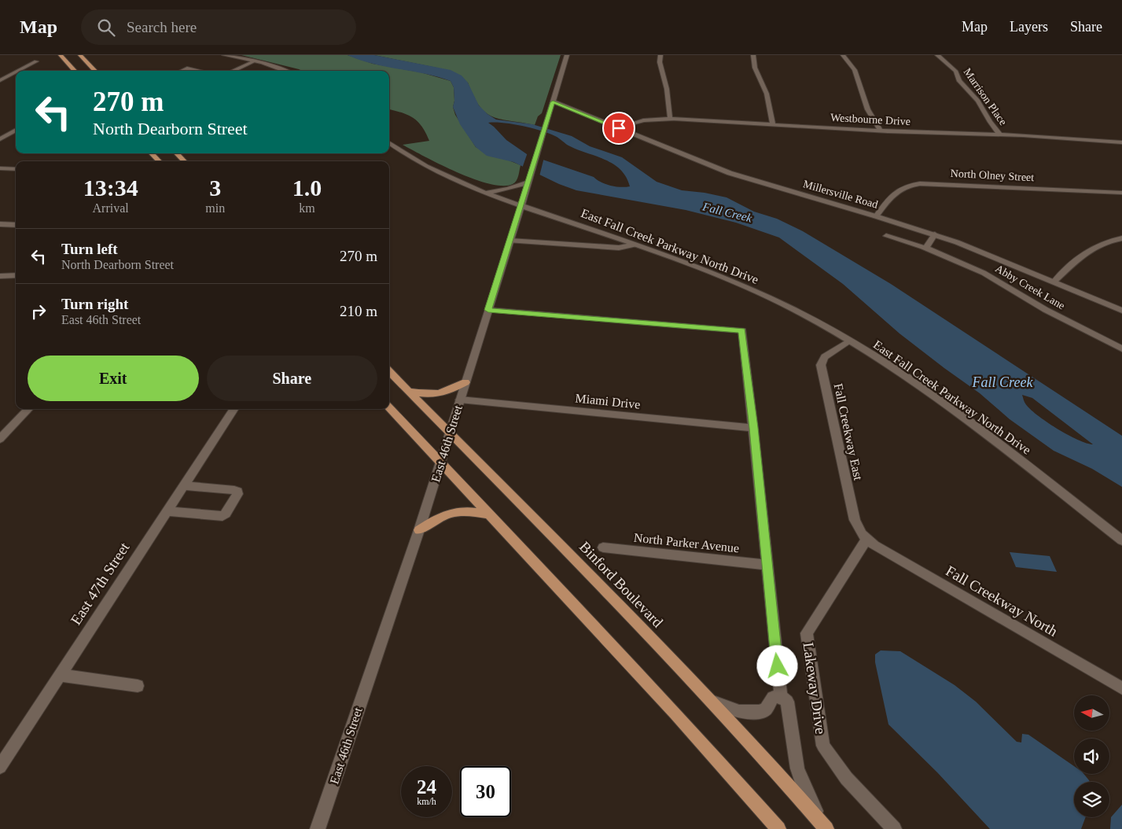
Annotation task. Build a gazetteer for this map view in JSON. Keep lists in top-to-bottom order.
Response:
{
  "streets": {
    "main road": ["Binford Boulevard"],
    "street": [
      "Marrison Place",
      "Westbourne Drive",
      "North Olney Street",
      "Millersville Road",
      "East Fall Creek Parkway North Drive",
      "Abby Creek Lane",
      "Miami Drive",
      "Fall Creekway East",
      "East 46th Street",
      "North Parker Avenue",
      "East 47th Street",
      "Fall Creekway North",
      "Lakeway Drive"
    ]
  },
  "crossings": [
    ["Marrison Place", "Westbourne Drive"],
    ["Westbourne Drive", "Millersville Road"],
    ["North Olney Street", "Millersville Road"],
    ["Millersville Road", "East 46th Street"],
    ["East Fall Creek Parkway North Drive", "Fall Creekway East"],
    ["East Fall Creek Parkway North Drive", "East 46th Street"],
    ["Miami Drive", "East 46th Street"],
    ["Fall Creekway East", "Fall Creekway North"],
    ["Fall Creekway East", "Lakeway Drive"],
    ["East 46th Street", "Binford Boulevard"],
    ["Fall Creekway North", "Lakeway Drive"]
  ],
  "water": ["Fall Creek"],
  "north": "left",
  "page": {
    "header": "Map",
    "search": "Search here",
    "nav": ["Map", "Layers", "Share"],
    "turn": ["270 m", "North Dearborn Street"],
    "eta": [
      "13:34",
      "Arrival",
      "3",
      "min",
      "1.0",
      "km"
    ],
    "list": [
      {
        "name": "Turn left",
        "note": "North Dearborn Street",
        "value": "270 m"
      },
      {
        "name": "Turn right",
        "note": "East 46th Street",
        "value": "210 m"
      }
    ],
    "buttons": ["Exit", "Share"],
    "speed": "24 km/h",
    "limit": "30"
  }
}
